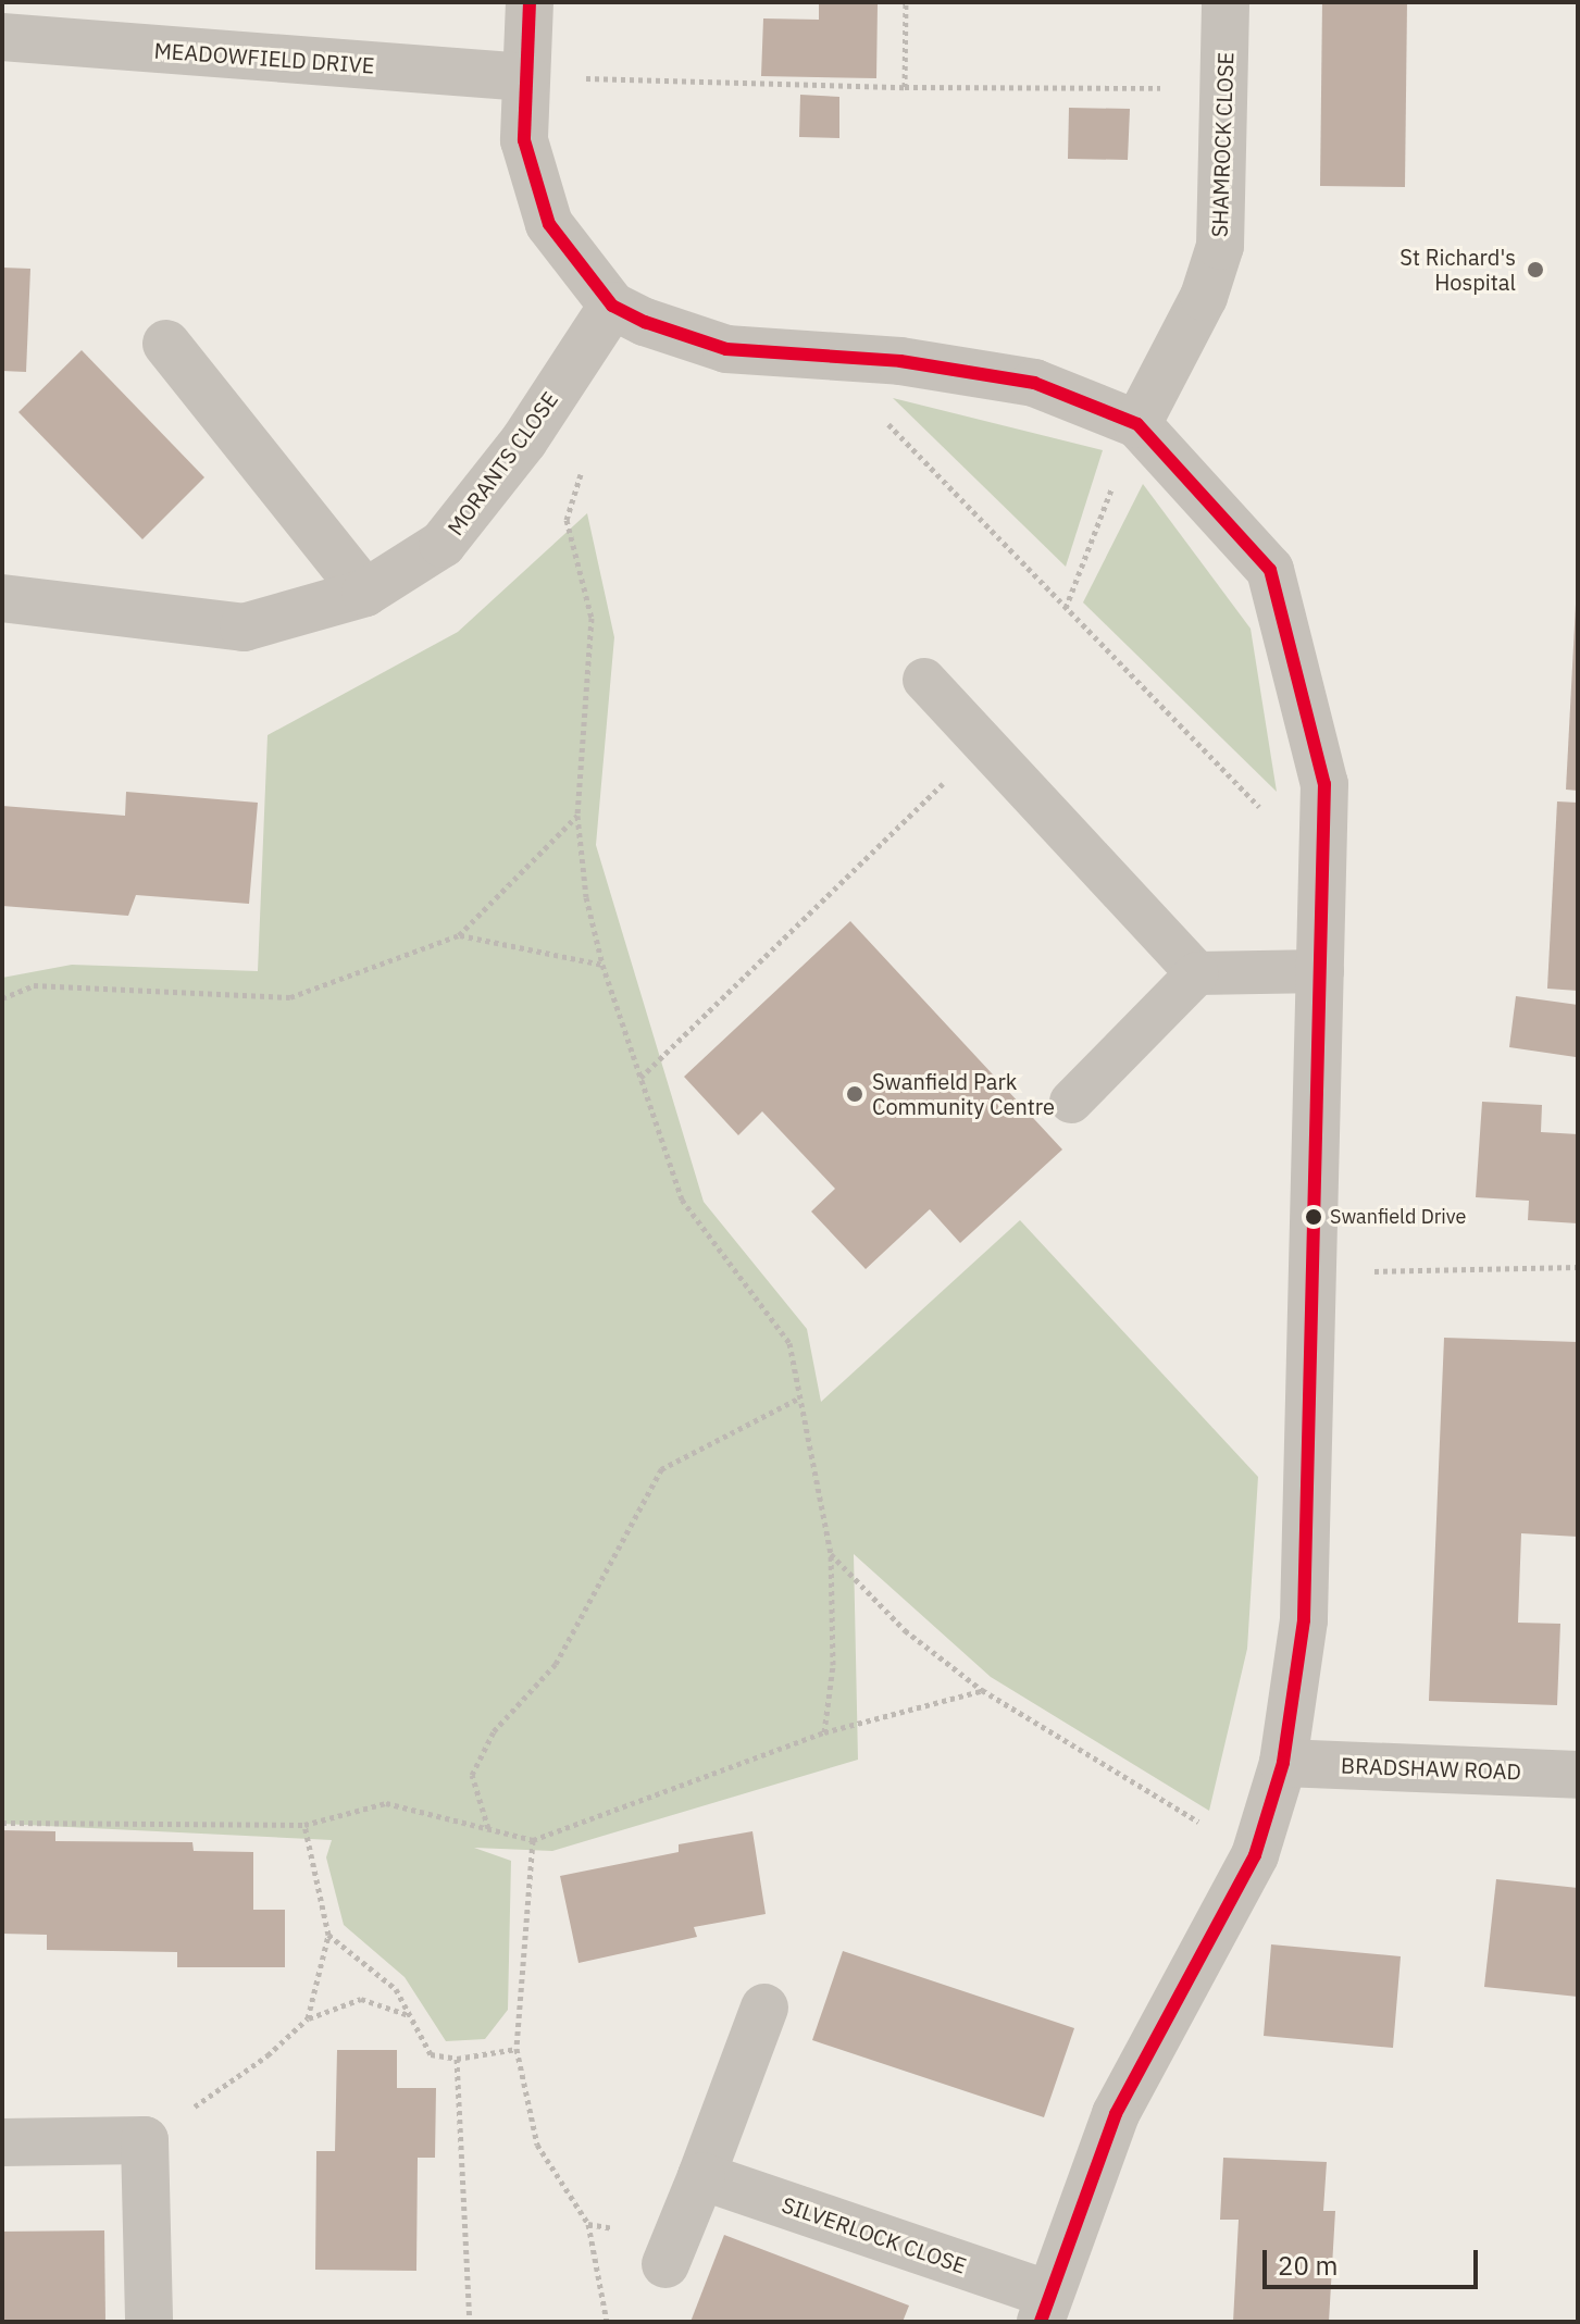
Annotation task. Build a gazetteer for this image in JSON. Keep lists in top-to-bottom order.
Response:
{
  "streets": {
    "street": [
      "MEADOWFIELD DRIVE",
      "SHAMROCK CLOSE",
      "MORANTS CLOSE",
      "BRADSHAW ROAD",
      "SILVERLOCK CLOSE"
    ]
  },
  "places": ["St Richard's Hospital", "Swanfield Park Community Centre", "Swanfield Drive"],
  "scale_bar": "20 m"
}
